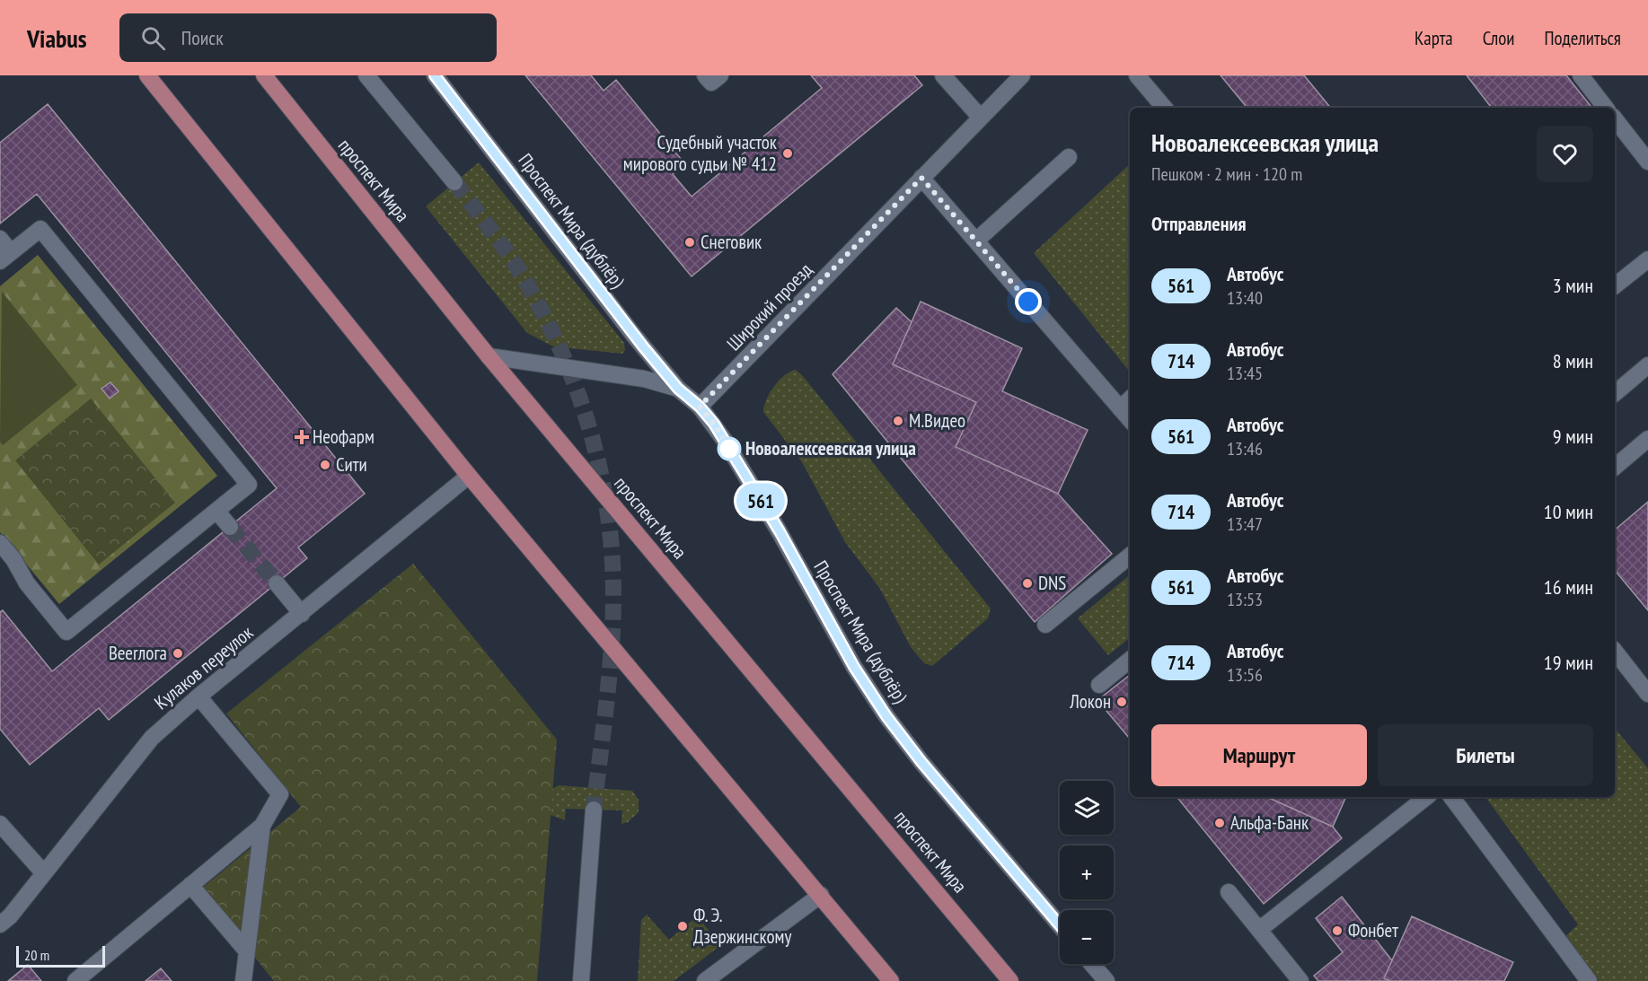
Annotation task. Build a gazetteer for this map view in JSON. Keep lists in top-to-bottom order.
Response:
{
  "streets": {
    "main road": ["проспект Мира"],
    "street": ["Проспект Мира (дублёр)", "Широкий проезд", "Кулаков переулок"]
  },
  "crossings": [
    ["Проспект Мира (дублёр)", "Широкий проезд"]
  ],
  "places": {
    "other": [
      "Судебный участок мирового судьи № 412",
      "Снеговик",
      "М.Видео",
      "Новоалексеевская улица",
      "Сити",
      "DNS",
      "Beerлога",
      "Локон",
      "Альфа-Банк",
      "Ф. Э. Дзержинскому",
      "Фонбет"
    ],
    "health": ["Неофарм"]
  },
  "lines": ["bus line 561"],
  "scale_bar": "20 m",
  "page": {
    "header": "Viabus",
    "search": "Поиск",
    "nav": ["Карта", "Слои", "Поделиться"],
    "on_map": "561",
    "heading": [
      ["Новоалексеевская улица", "Пешком · 2 мин · 120 m"],
      "Отправления"
    ],
    "list": [
      {
        "mark": "561",
        "name": "Автобус",
        "note": "13:40",
        "value": "3 мин"
      },
      {
        "mark": "714",
        "name": "Автобус",
        "note": "13:45",
        "value": "8 мин"
      },
      {
        "mark": "561",
        "name": "Автобус",
        "note": "13:46",
        "value": "9 мин"
      },
      {
        "mark": "714",
        "name": "Автобус",
        "note": "13:47",
        "value": "10 мин"
      },
      {
        "mark": "561",
        "name": "Автобус",
        "note": "13:53",
        "value": "16 мин"
      },
      {
        "mark": "714",
        "name": "Автобус",
        "note": "13:56",
        "value": "19 мин"
      }
    ],
    "buttons": ["Маршрут", "Билеты"],
    "map_buttons": ["+", "−"],
    "scale": "20 m"
  }
}
